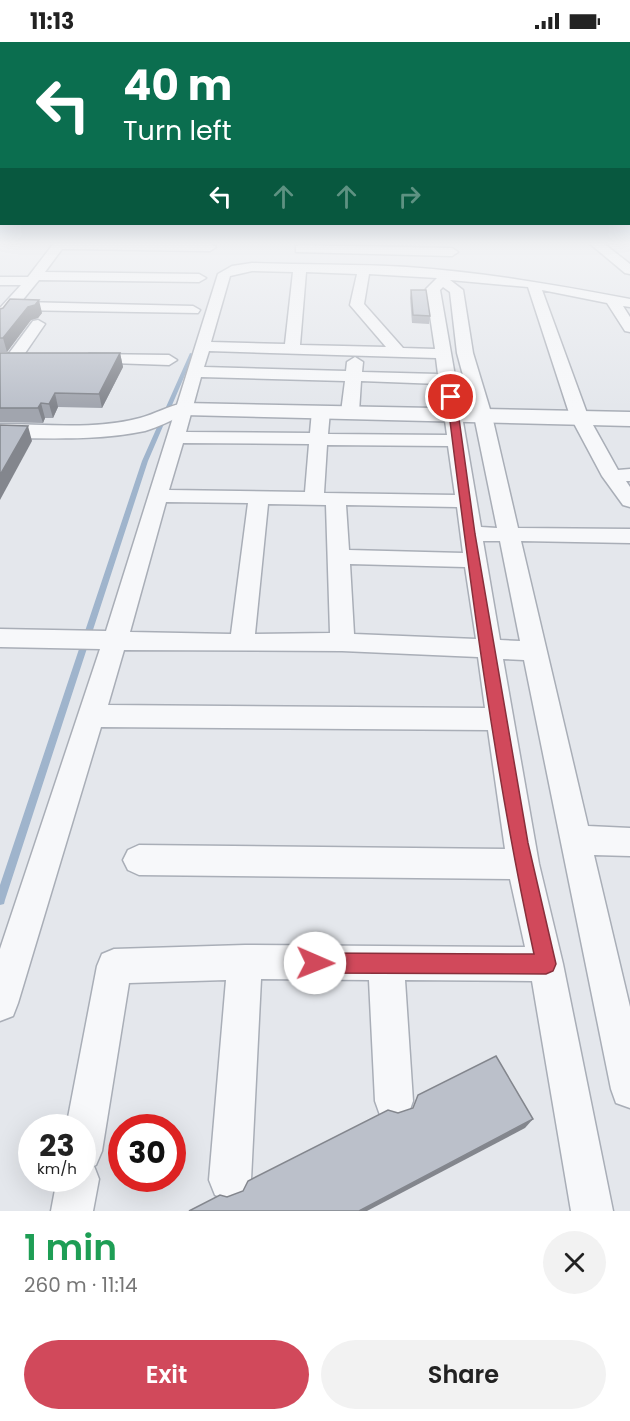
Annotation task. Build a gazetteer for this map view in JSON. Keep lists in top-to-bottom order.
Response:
{
  "page": {
    "status": "11:13",
    "turn": ["40 m", "Turn left"],
    "speed": "23 km/h",
    "limit": "30",
    "heading": ["1 min", "260 m · 11:14"],
    "buttons": ["Exit", "Share"]
  }
}
